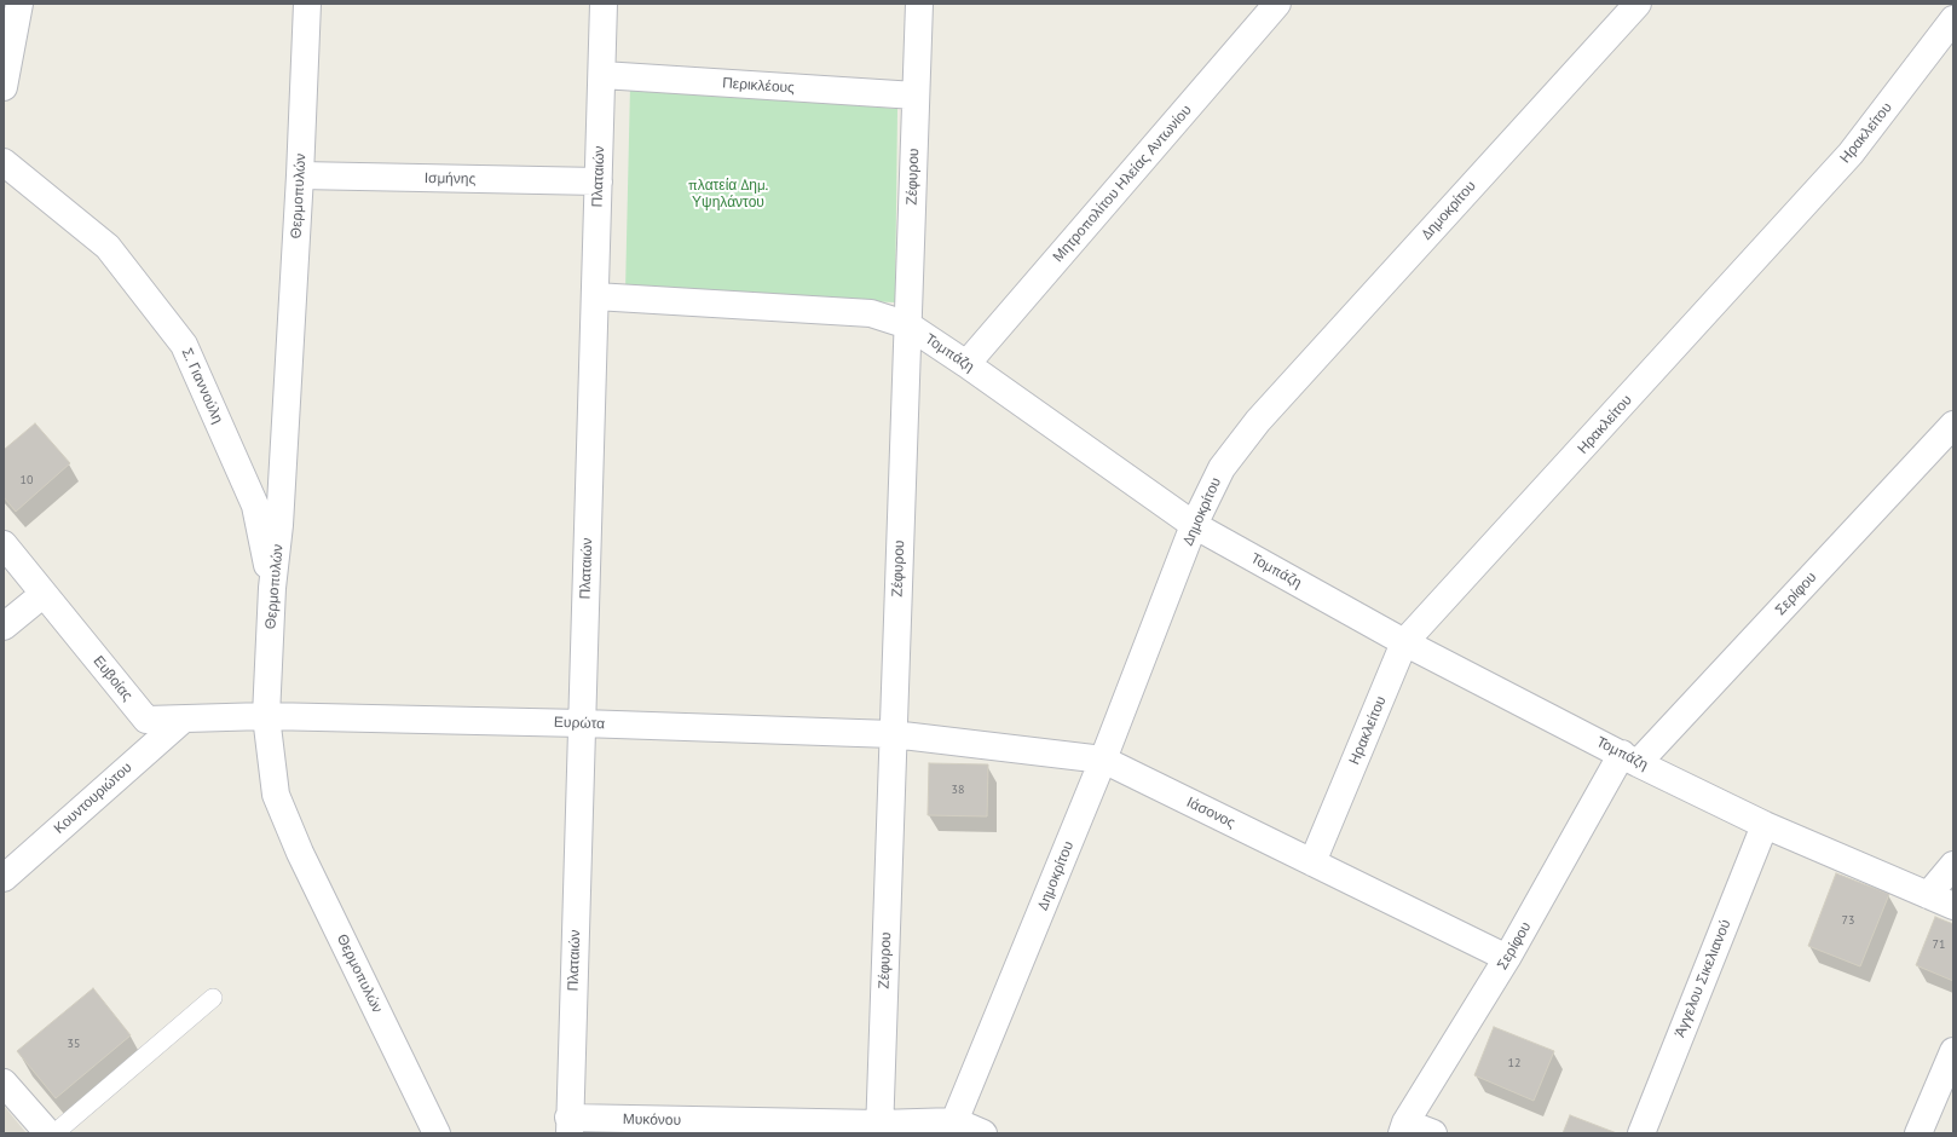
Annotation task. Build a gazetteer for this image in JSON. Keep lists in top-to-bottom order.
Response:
{
  "streets": {
    "street": [
      "Περικλέους",
      "Ηρακλείτου",
      "Πλαταιών",
      "Ζέφυρου",
      "Ισμήνης",
      "Μητροπολίτου Ηλείας Αντωνίου",
      "Θερμοπυλών",
      "Δημοκρίτου",
      "Τομπάζη",
      "Σ. Γιαννούλη",
      "Σερίφου",
      "Ευβοίας",
      "Ευρώτα",
      "Κουντουριώτου",
      "Ιάσονος",
      "Άγγελου Σικελιανού",
      "Μυκόνου"
    ]
  },
  "crossings": [
    ["Περικλέους", "Πλαταιών"],
    ["Περικλέους", "Ζέφυρου"],
    ["Ηρακλείτου", "Τομπάζη"],
    ["Ηρακλείτου", "Ιάσονος"],
    ["Πλαταιών", "Ισμήνης"],
    ["Πλαταιών", "Τομπάζη"],
    ["Πλαταιών", "Ευρώτα"],
    ["Πλαταιών", "Μυκόνου"],
    ["Ζέφυρου", "Τομπάζη"],
    ["Ζέφυρου", "Ευρώτα"],
    ["Ζέφυρου", "Ιάσονος"],
    ["Ζέφυρου", "Μυκόνου"],
    ["Ισμήνης", "Θερμοπυλών"],
    ["Μητροπολίτου Ηλείας Αντωνίου", "Τομπάζη"],
    ["Θερμοπυλών", "Σ. Γιαννούλη"],
    ["Θερμοπυλών", "Ευβοίας"],
    ["Θερμοπυλών", "Ευρώτα"],
    ["Δημοκρίτου", "Τομπάζη"],
    ["Δημοκρίτου", "Ιάσονος"],
    ["Δημοκρίτου", "Μυκόνου"],
    ["Τομπάζη", "Σερίφου"],
    ["Τομπάζη", "Άγγελου Σικελιανού"],
    ["Σερίφου", "Ιάσονος"],
    ["Ευβοίας", "Ευρώτα"],
    ["Ευβοίας", "Κουντουριώτου"],
    ["Ευρώτα", "Ιάσονος"]
  ],
  "parks": ["πλατεία Δημ. Υψηλάντου"],
  "house_numbers": [
    "10",
    "38",
    "73",
    "71",
    "35",
    "12"
  ]
}
